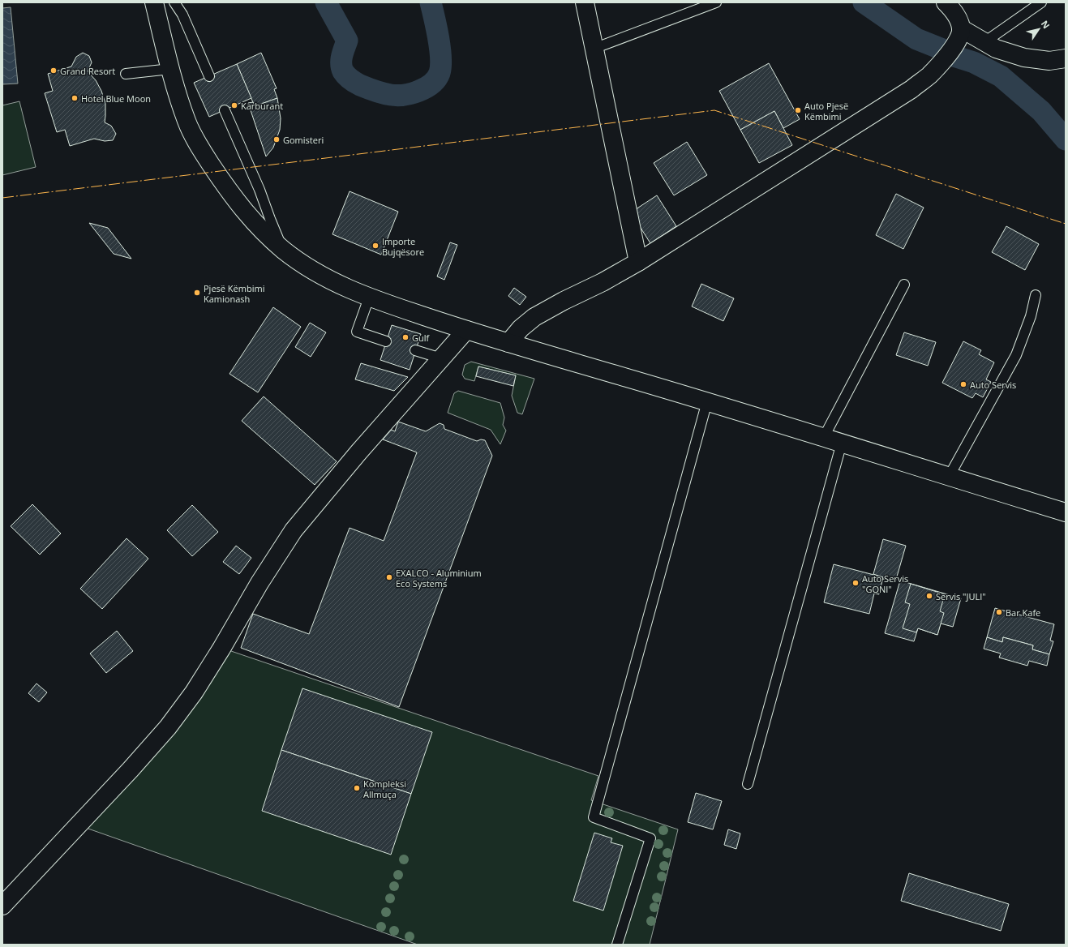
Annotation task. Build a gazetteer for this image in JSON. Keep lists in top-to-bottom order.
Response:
{
  "places": [
    "Grand Resort",
    "Hotel Blue Moon",
    "Karburant",
    "Auto Pjesë Këmbimi",
    "Gomisteri",
    "Importe Bujqësore",
    "Pjesë Këmbimi Kamionash",
    "Gulf",
    "Auto Servis",
    "EXALCO - Aluminium Eco Systems",
    "Auto Servis \"GONI\"",
    "Servis \"JULI\"",
    "Bar Kafe",
    "Kompleksi Allmuça"
  ],
  "north": "top right"
}
